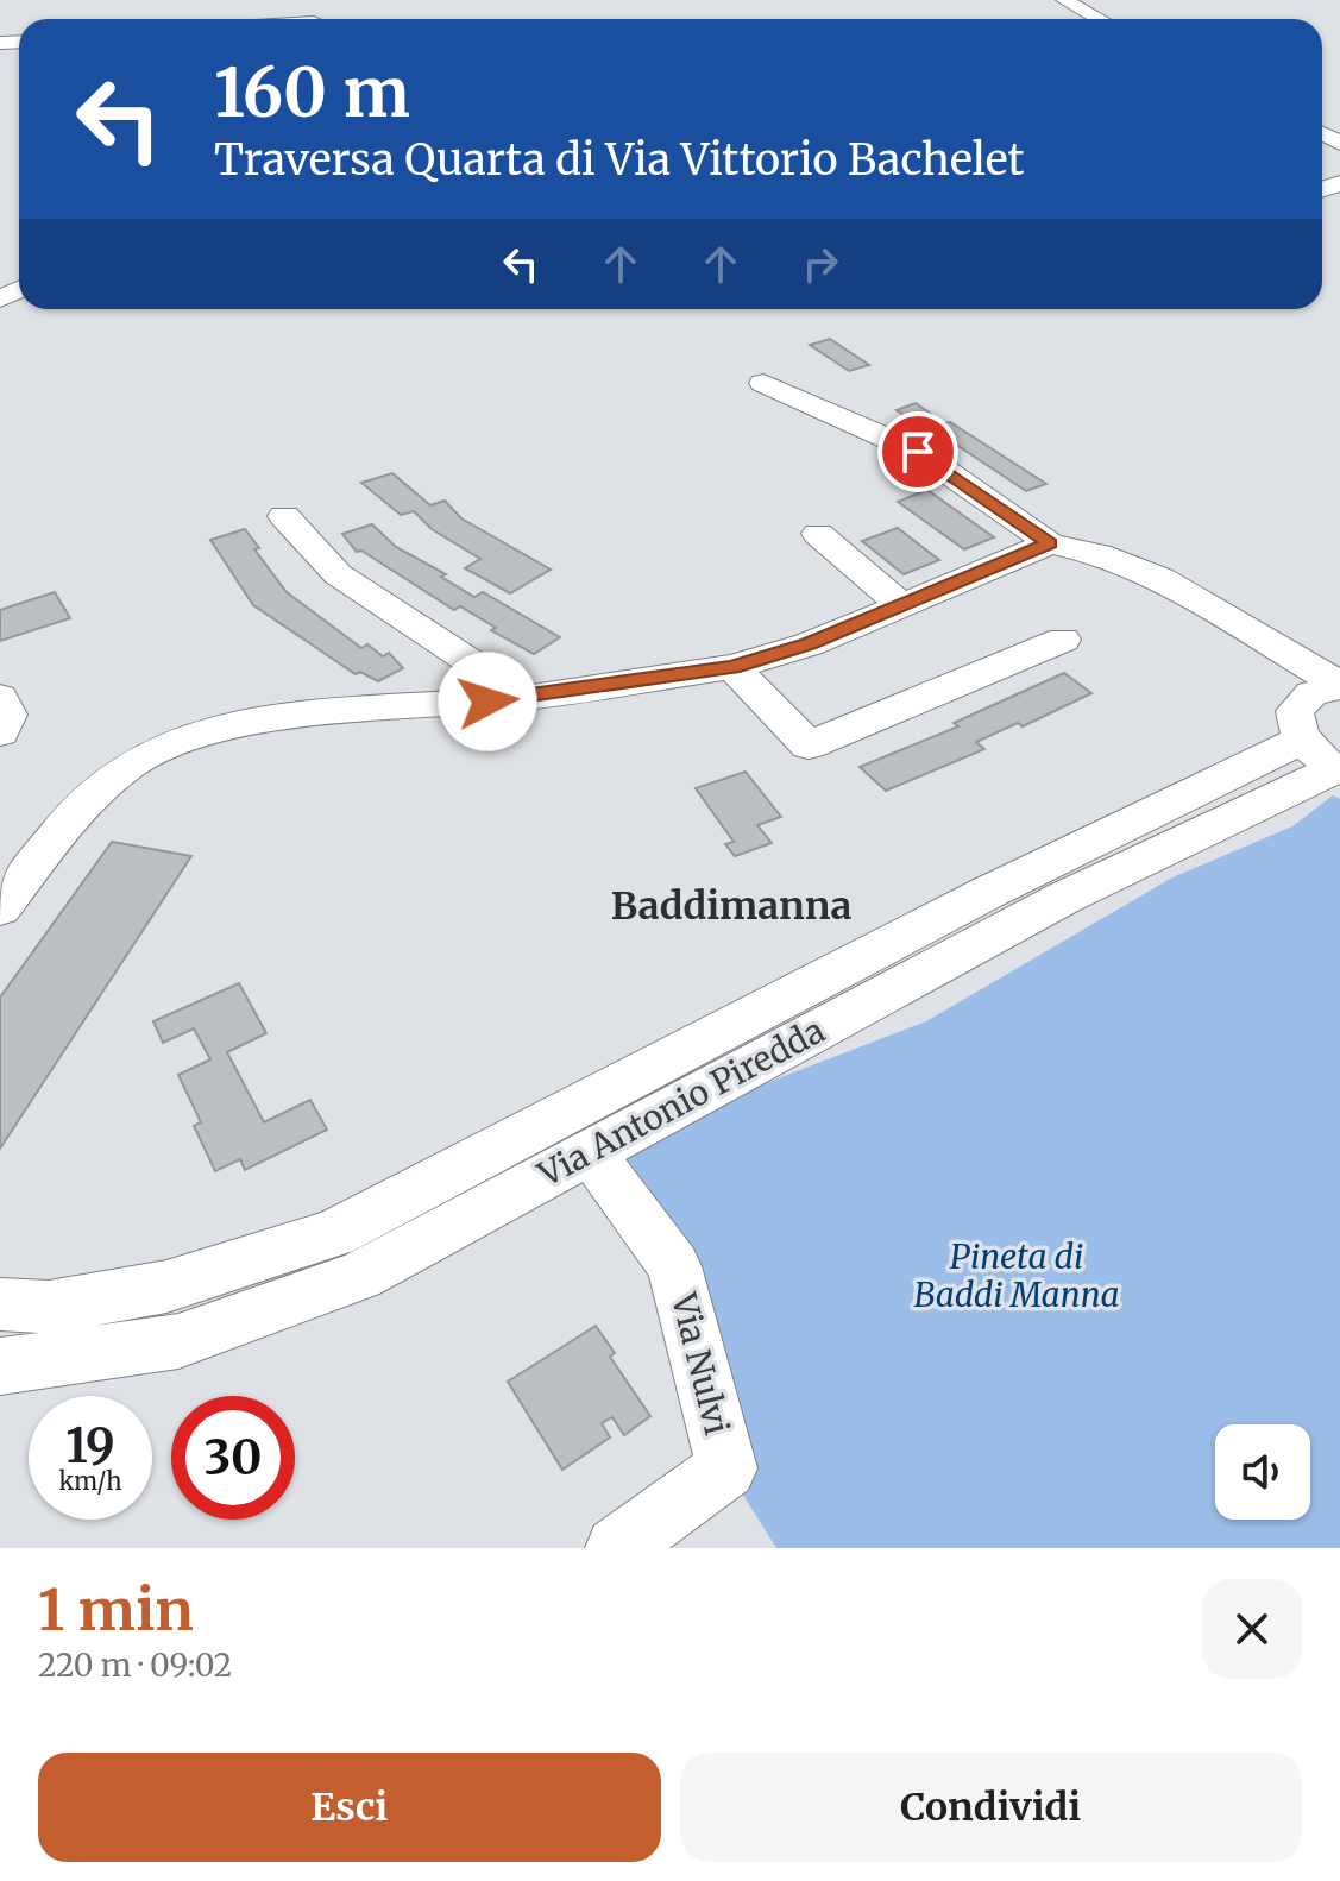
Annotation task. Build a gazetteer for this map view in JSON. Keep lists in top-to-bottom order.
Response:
{
  "streets": {
    "street": ["Via Antonio Piredda", "Via Nulvi"]
  },
  "crossings": [
    ["Via Antonio Piredda", "Via Nulvi"]
  ],
  "districts": ["Baddimanna"],
  "parks": ["Pineta di Baddi Manna"],
  "page": {
    "turn": ["160 m", "Traversa Quarta di Via Vittorio Bachelet"],
    "speed": "19 km/h",
    "limit": "30",
    "heading": ["1 min", "220 m · 09:02"],
    "buttons": ["Esci", "Condividi"]
  }
}
